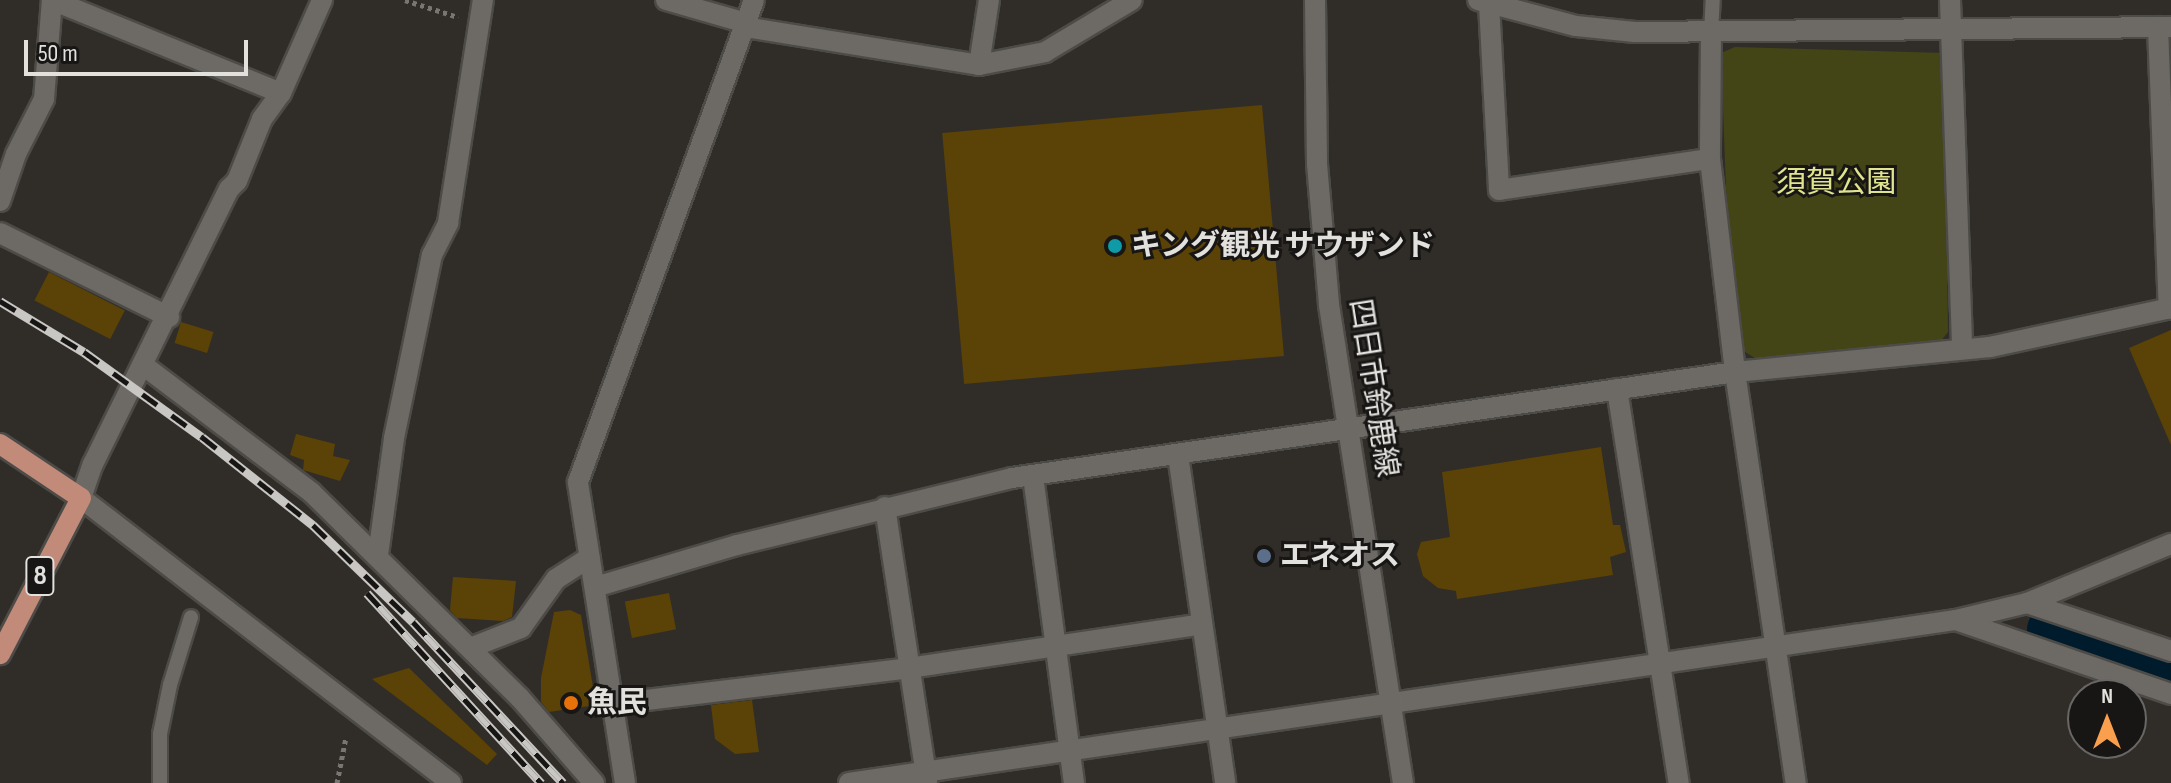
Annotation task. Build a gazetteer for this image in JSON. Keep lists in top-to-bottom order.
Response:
{
  "streets": {
    "main road": ["8"],
    "street": ["四日市鈴鹿線"]
  },
  "parks": ["須賀公園"],
  "places": ["キング観光 サウザンド", "エネオス", "魚民"],
  "scale_bar": "50 m",
  "north": "top"
}
